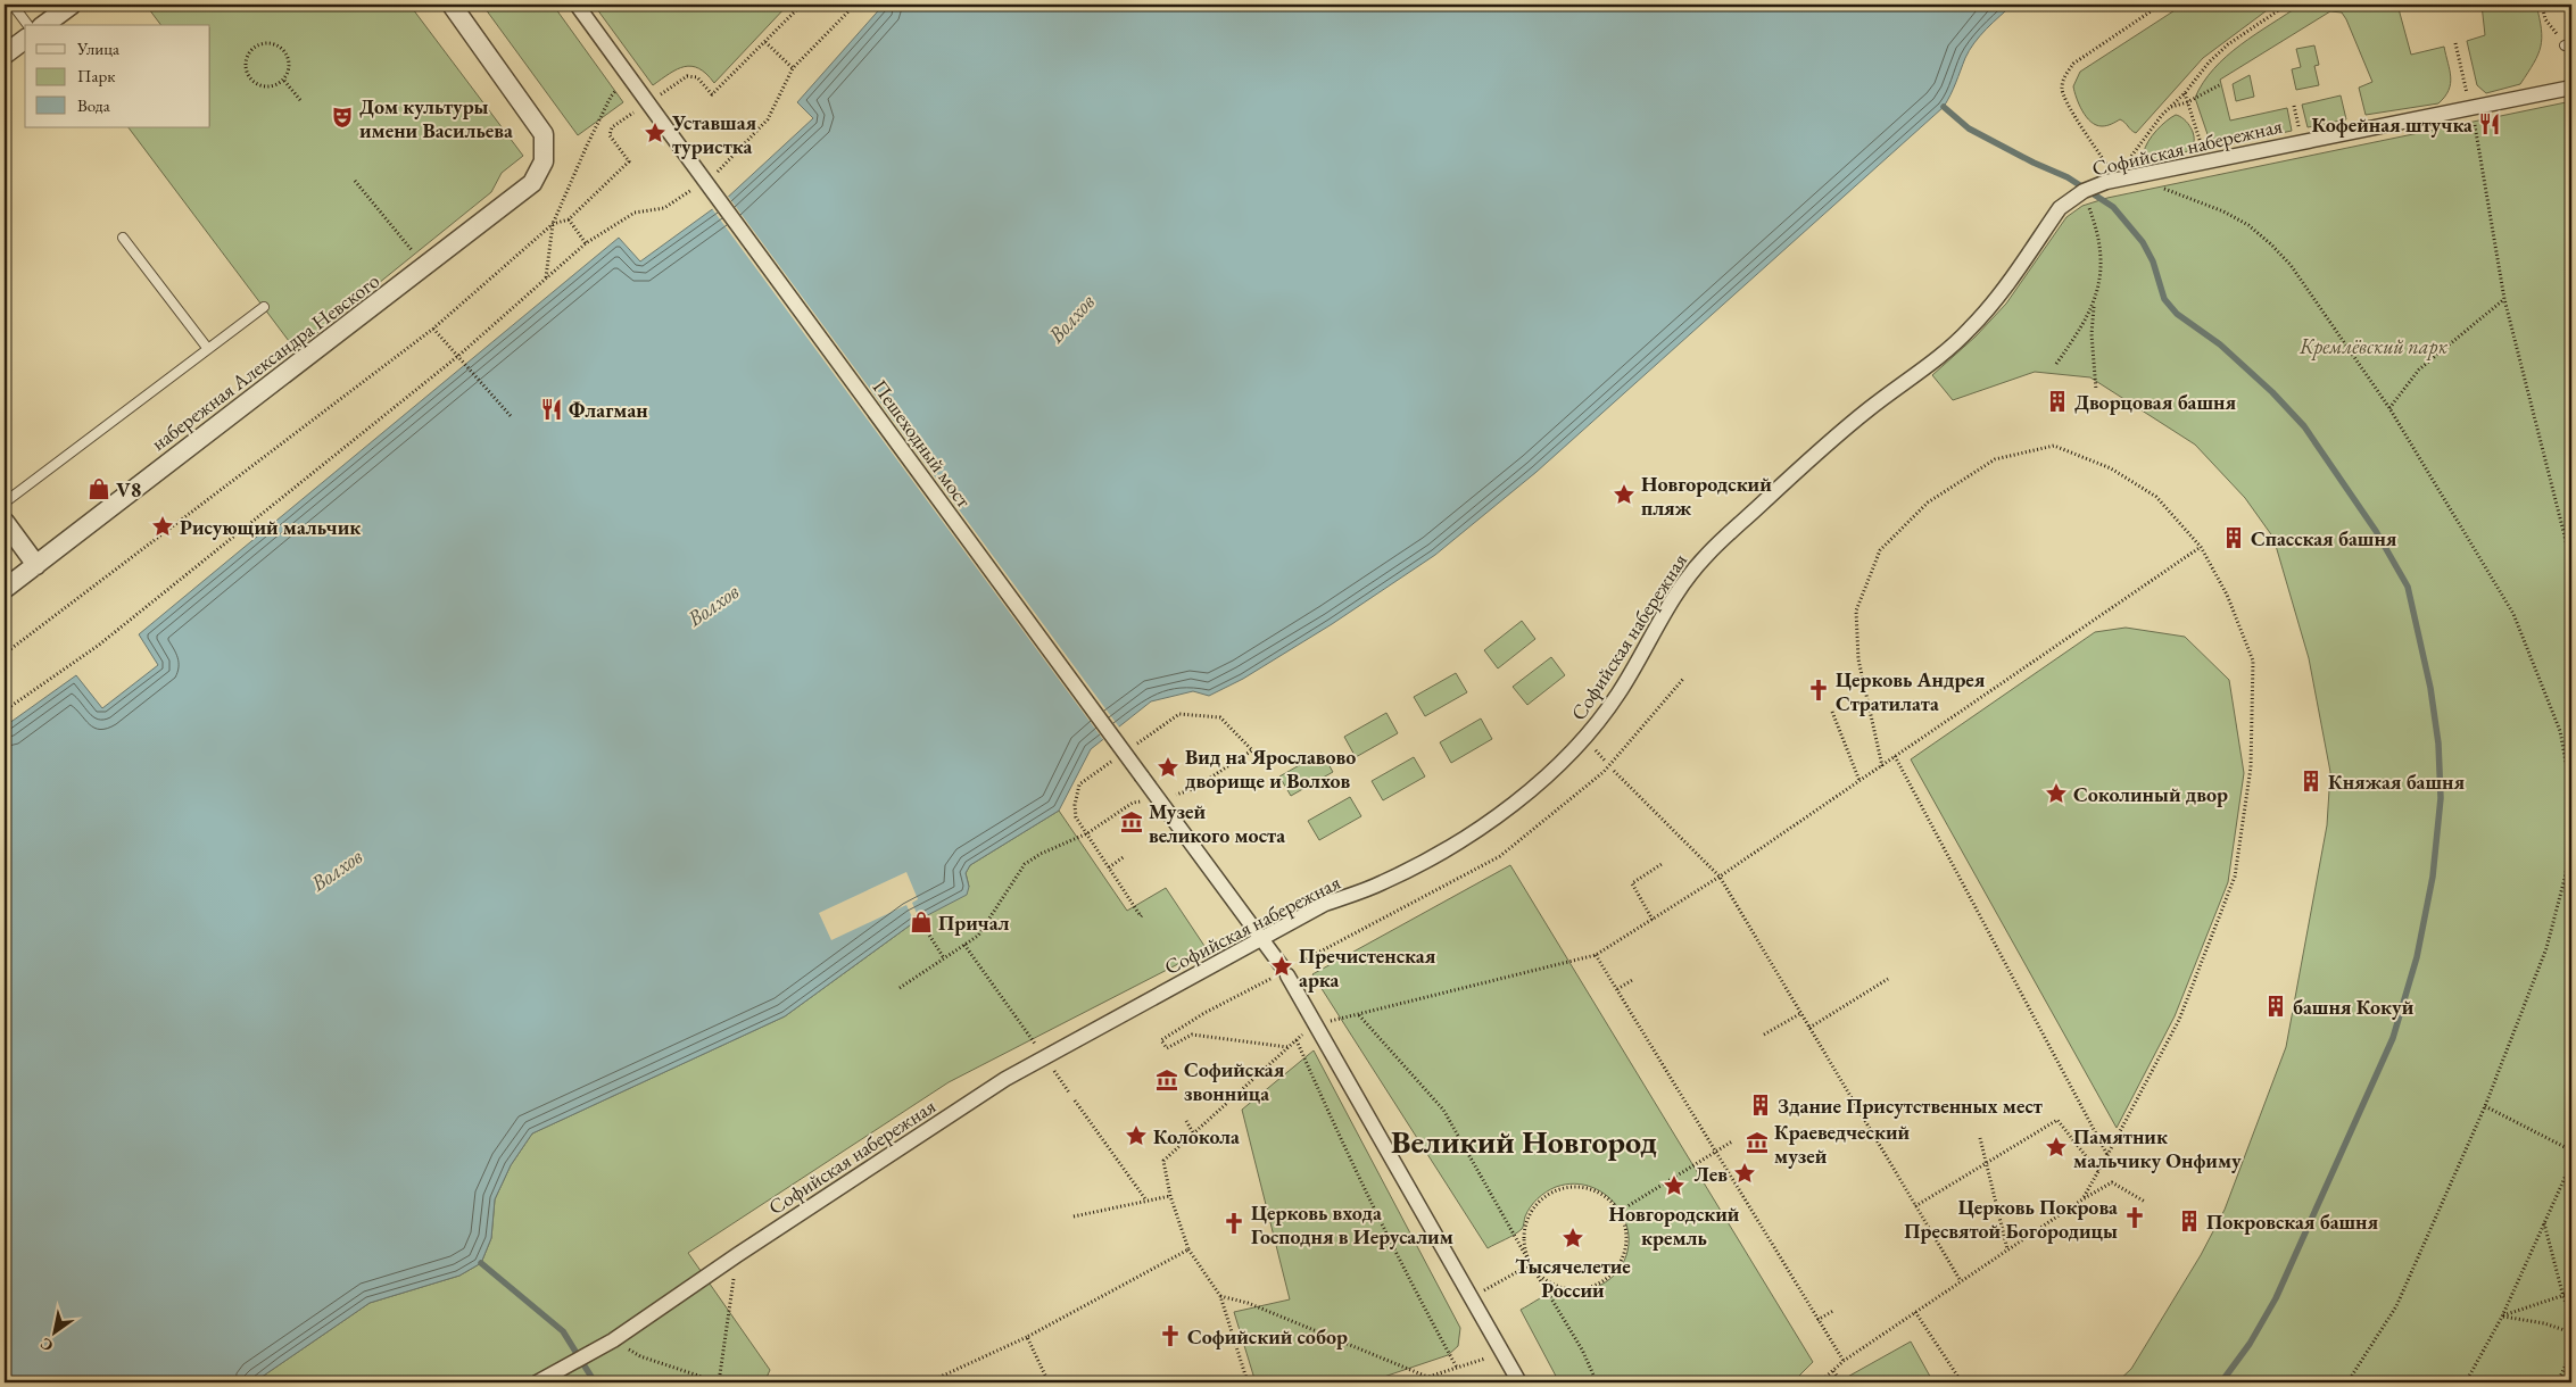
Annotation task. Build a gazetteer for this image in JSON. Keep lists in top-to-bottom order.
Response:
{
  "streets": {
    "street": ["Софийская набережная", "набережная Александра Невского", "Пешеходный мост"]
  },
  "crossings": [
    ["Софийская набережная", "Пешеходный мост"]
  ],
  "districts": ["Великий Новгород"],
  "water": ["Волхов"],
  "parks": ["Кремлёвский парк"],
  "places": {
    "theatre": ["Дом культуры имени Васильева"],
    "restaurant": ["Кофейная штучка", "Флагман"],
    "place": [
      "Уставшая туристка",
      "Новгородский пляж",
      "Рисующий мальчик",
      "Вид на Ярославово дворище и Волхов",
      "Соколиный двор",
      "Пречистенская арка",
      "Колокола",
      "Памятник мальчику Онфиму",
      "Лев",
      "Новгородский кремль",
      "Тысячелетие России"
    ],
    "building": [
      "Дворцовая башня",
      "Спасская башня",
      "Княжая башня",
      "башня Кокуй",
      "Здание Присутственных мест",
      "Покровская башня"
    ],
    "shop": ["V8", "Причал"],
    "church": [
      "Церковь Андрея Стратилата",
      "Церковь Покрова Пресвятой Богородицы",
      "Церковь входа Господня в Иерусалим",
      "Софийский собор"
    ],
    "museum": ["Музей великого моста", "Софийская звонница", "Краеведческий музей"]
  },
  "legend": ["Улица", "Парк", "Вода"],
  "north": "bottom left"
}
